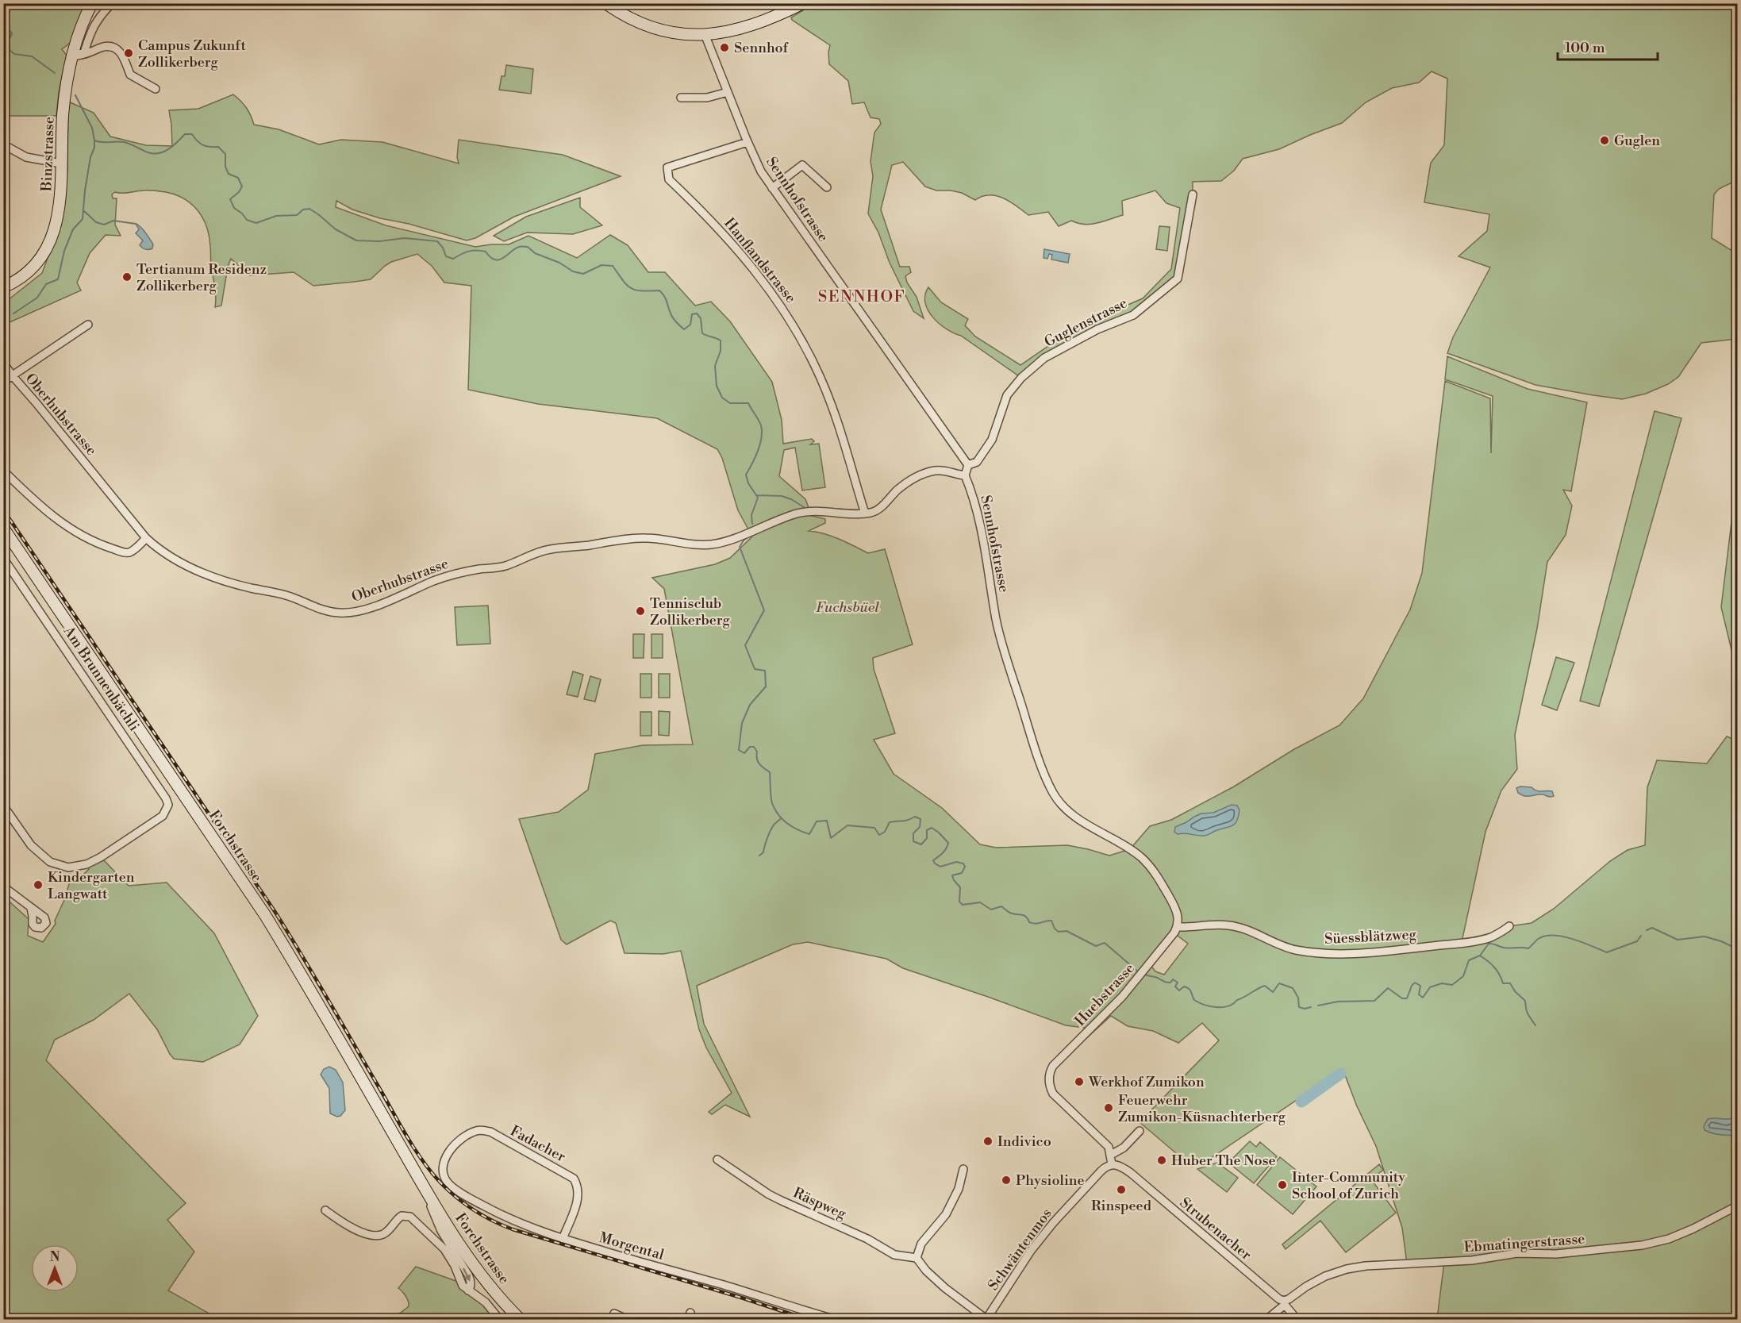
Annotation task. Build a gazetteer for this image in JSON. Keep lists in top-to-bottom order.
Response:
{
  "streets": {
    "main road": ["Binzstrasse", "Forchstrasse"],
    "street": [
      "Sennhofstrasse",
      "Hanflandstrasse",
      "Guglenstrasse",
      "Oberhubstrasse",
      "Am Brunnenbächli",
      "Süessblätzweg",
      "Huebstrasse",
      "Fadacher",
      "Räspweg",
      "Strubenacher",
      "Ebmatingerstrasse",
      "Morgental",
      "Schwäntenmos"
    ]
  },
  "crossings": [
    ["Sennhofstrasse", "Hanflandstrasse"],
    ["Sennhofstrasse", "Guglenstrasse"],
    ["Sennhofstrasse", "Oberhubstrasse"],
    ["Sennhofstrasse", "Süessblätzweg"],
    ["Sennhofstrasse", "Huebstrasse"],
    ["Hanflandstrasse", "Oberhubstrasse"],
    ["Süessblätzweg", "Huebstrasse"],
    ["Fadacher", "Morgental"],
    ["Strubenacher", "Ebmatingerstrasse"],
    ["Strubenacher", "Schwäntenmos"]
  ],
  "districts": ["SENNHOF"],
  "parks": ["Fuchsbüel"],
  "places": [
    "Sennhof",
    "Campus Zukunft Zollikerberg",
    "Guglen",
    "Tertianum Residenz Zollikerberg",
    "Tennisclub Zollikerberg",
    "Kindergarten Langwatt",
    "Werkhof Zumikon",
    "Feuerwehr Zumikon-Küsnachterberg",
    "Indivico",
    "Huber The Nose",
    "Physioline",
    "Inter-Community School of Zurich",
    "Rinspeed"
  ],
  "scale_bar": "100 m",
  "north": "top"
}
